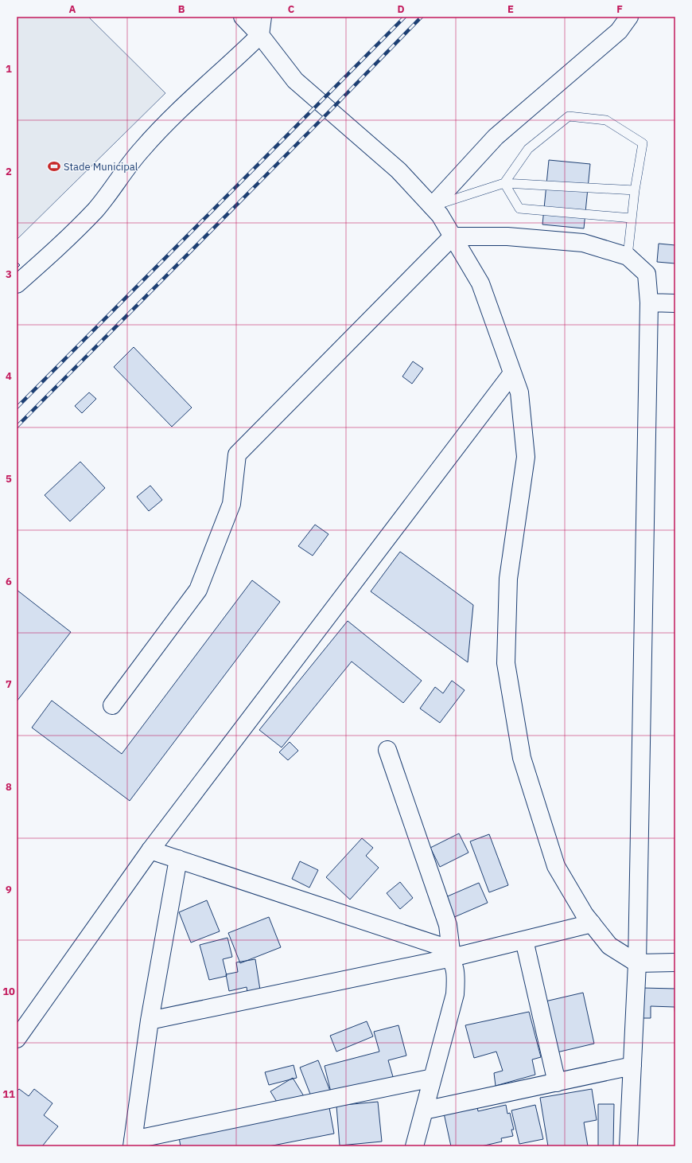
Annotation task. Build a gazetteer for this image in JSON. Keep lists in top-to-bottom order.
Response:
{
  "places": {
    "sports": ["Stade Municipal"]
  },
  "grid": {
    "columns": [
      "A",
      "B",
      "C",
      "D",
      "E",
      "F"
    ],
    "rows": [
      "1",
      "2",
      "3",
      "4",
      "5",
      "6",
      "7",
      "8",
      "9",
      "10",
      "11"
    ]
  }
}
